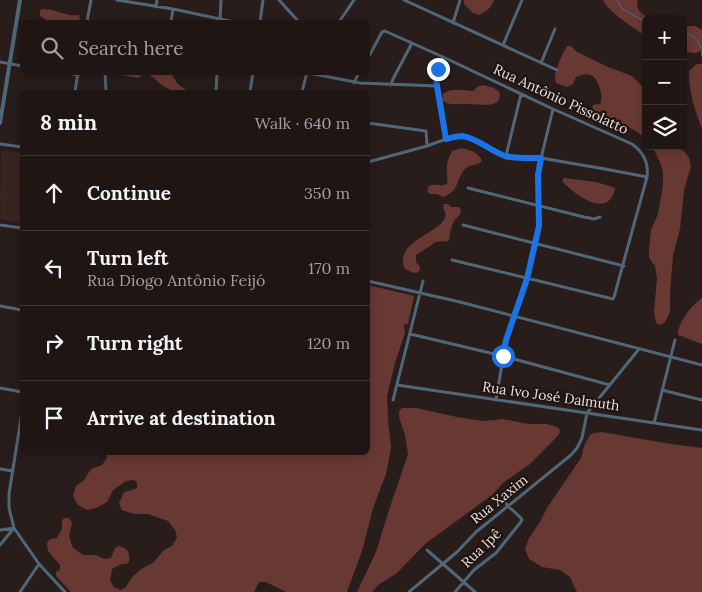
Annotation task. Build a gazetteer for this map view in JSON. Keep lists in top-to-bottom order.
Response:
{
  "streets": {
    "street": [
      "Rua Antônio Pissolatto",
      "Rua Ivo José Dalmuth",
      "Rua Xaxim",
      "Rua Ipê"
    ]
  },
  "crossings": [
    ["Rua Ivo José Dalmuth", "Rua Xaxim"],
    ["Rua Xaxim", "Rua Ipê"]
  ],
  "page": {
    "map_buttons": ["+", "−"],
    "search": "Search here",
    "heading": ["8 min", "Walk · 640 m"],
    "list": [
      ["Continue", "350 m"],
      ["Turn left", "Rua Diogo Antônio Feijó", "170 m"],
      ["Turn right", "120 m"],
      "Arrive at destination"
    ]
  }
}
